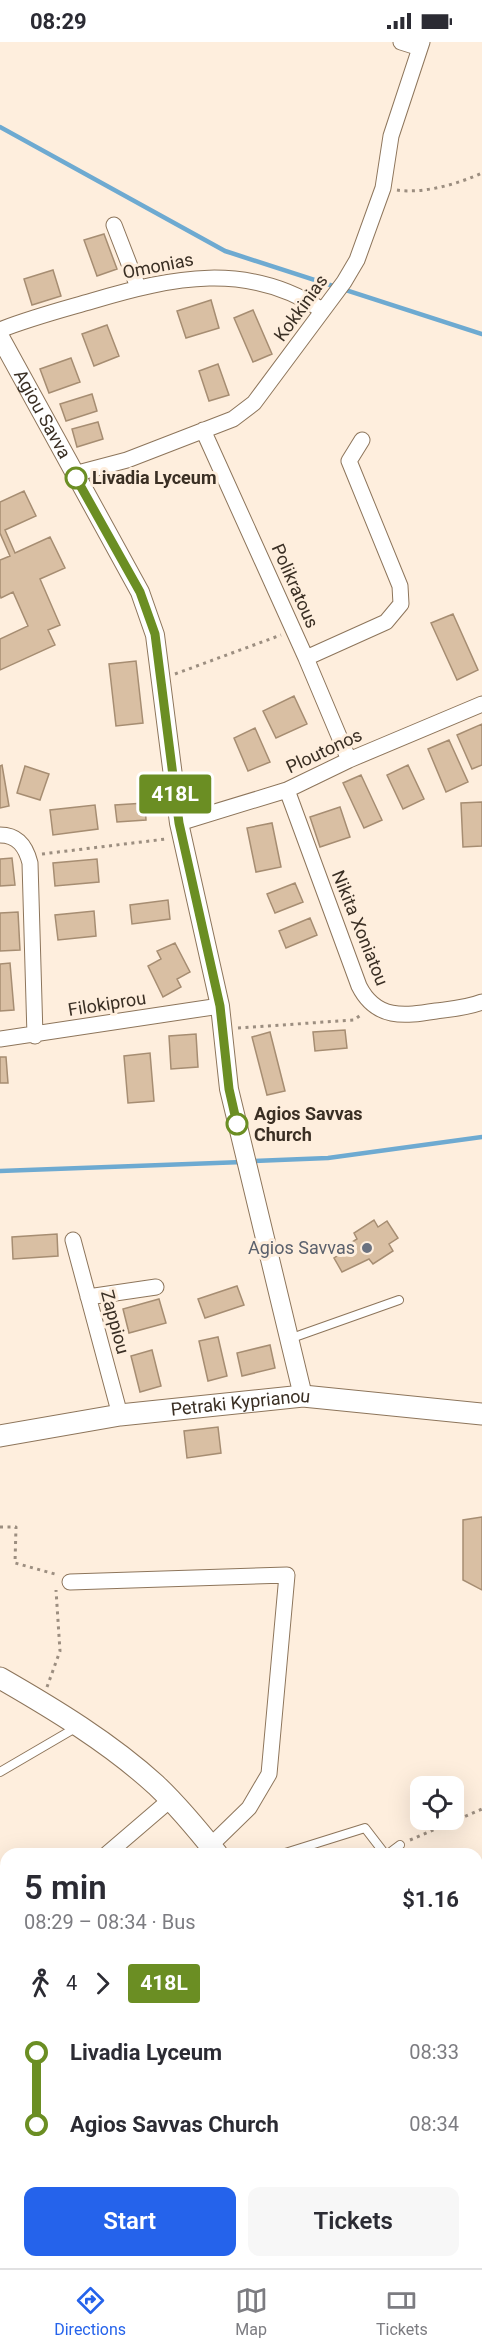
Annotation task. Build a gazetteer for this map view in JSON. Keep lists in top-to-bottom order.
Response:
{
  "streets": {
    "main road": ["Petraki Kyprianou"],
    "street": [
      "Omonias",
      "Kokkinias",
      "Agiou Savva",
      "Polikratous",
      "Ploutonos",
      "Nikita Xoniatou",
      "Filokiprou",
      "Zappiou"
    ]
  },
  "crossings": [
    ["Omonias", "Kokkinias"],
    ["Kokkinias", "Agiou Savva"],
    ["Kokkinias", "Polikratous"],
    ["Agiou Savva", "Ploutonos"],
    ["Agiou Savva", "Filokiprou"],
    ["Agiou Savva", "Petraki Kyprianou"],
    ["Polikratous", "Ploutonos"],
    ["Ploutonos", "Nikita Xoniatou"],
    ["Zappiou", "Petraki Kyprianou"]
  ],
  "places": ["Livadia Lyceum", "Agios Savvas Church", "Agios Savvas"],
  "lines": ["bus line 418L"],
  "page": {
    "status": "08:29",
    "on_map": "418L",
    "heading": ["5 min", "08:29 – 08:34 · Bus", "$1.16"],
    "legs": ["4", "418L"],
    "list": [
      {
        "name": "Livadia Lyceum",
        "value": "08:33"
      },
      {
        "name": "Agios Savvas Church",
        "value": "08:34"
      }
    ],
    "buttons": ["Start", "Tickets"],
    "tabs": ["Directions", "Map", "Tickets"]
  }
}
